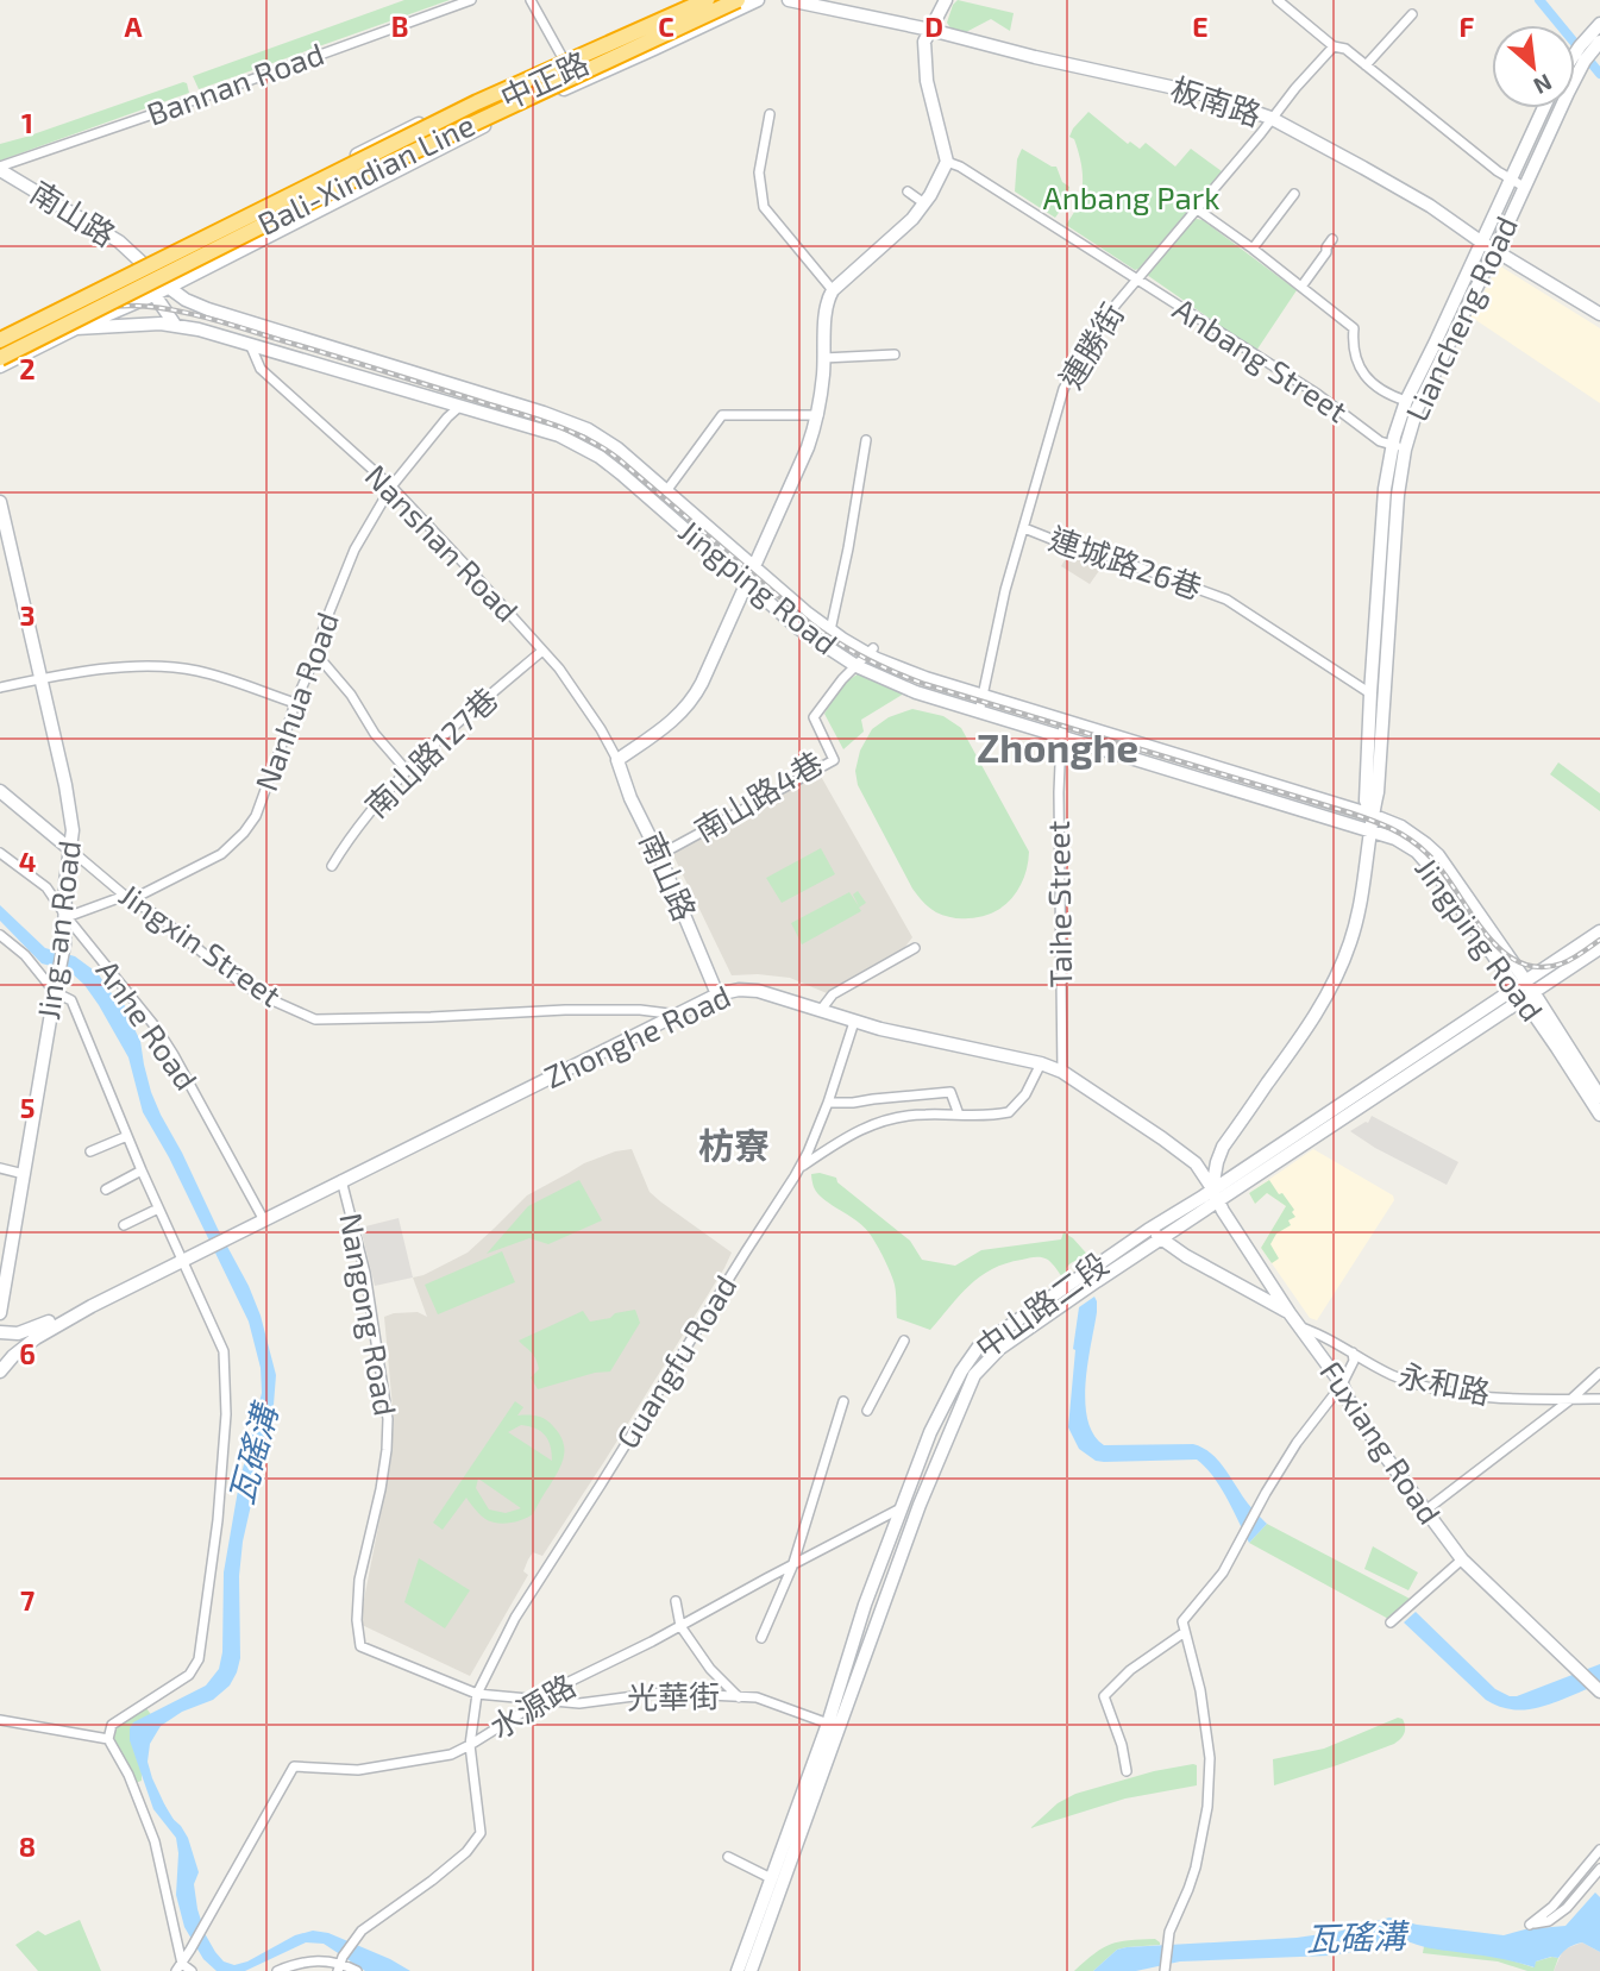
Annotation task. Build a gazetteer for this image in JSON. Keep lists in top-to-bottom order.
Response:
{
  "streets": {
    "highway": ["Bali-Xindian Line"],
    "main road": [
      "中正路",
      "板南路",
      "南山路",
      "Liancheng Road",
      "Jingping Road",
      "Jing-an Road",
      "Jingxin Street",
      "Zhonghe Road",
      "中山路二段",
      "Fuxiang Road"
    ],
    "street": [
      "Bannan Road",
      "連勝街",
      "Anbang Street",
      "Nanshan Road",
      "連城路26巷",
      "Nanhua Road",
      "南山路127巷",
      "南山路4巷",
      "Taihe Street",
      "Anhe Road",
      "Nangong Road",
      "Guangfu Road",
      "永和路",
      "光華街",
      "水源路"
    ]
  },
  "crossings": [
    ["中正路", "Jingping Road"],
    ["Bannan Road", "南山路"],
    ["板南路", "Liancheng Road"],
    ["板南路", "連勝街"],
    ["南山路", "Nanshan Road"],
    ["南山路", "Jingping Road"],
    ["南山路", "南山路4巷"],
    ["南山路", "Zhonghe Road"],
    ["Liancheng Road", "Anbang Street"],
    ["Liancheng Road", "連城路26巷"],
    ["Liancheng Road", "Jingping Road"],
    ["Liancheng Road", "Zhonghe Road"],
    ["Liancheng Road", "中山路二段"],
    ["Liancheng Road", "Fuxiang Road"],
    ["連勝街", "Anbang Street"],
    ["連勝街", "連城路26巷"],
    ["連勝街", "Jingping Road"],
    ["Nanshan Road", "Jingping Road"],
    ["Nanshan Road", "Nanhua Road"],
    ["Nanshan Road", "南山路127巷"],
    ["Jingping Road", "Nanhua Road"],
    ["Jingping Road", "南山路4巷"],
    ["Jingping Road", "Taihe Street"],
    ["Jingping Road", "中山路二段"],
    ["Nanhua Road", "Jing-an Road"],
    ["Nanhua Road", "Jingxin Street"],
    ["Nanhua Road", "Anhe Road"],
    ["Taihe Street", "Zhonghe Road"],
    ["Jing-an Road", "Jingxin Street"],
    ["Jing-an Road", "Anhe Road"],
    ["Jingxin Street", "Zhonghe Road"],
    ["Anhe Road", "Zhonghe Road"],
    ["Zhonghe Road", "中山路二段"],
    ["Zhonghe Road", "Nangong Road"],
    ["Zhonghe Road", "Guangfu Road"],
    ["Zhonghe Road", "Fuxiang Road"],
    ["中山路二段", "Fuxiang Road"],
    ["中山路二段", "光華街"],
    ["中山路二段", "水源路"],
    ["Nangong Road", "光華街"],
    ["Guangfu Road", "光華街"],
    ["Guangfu Road", "水源路"],
    ["永和路", "Fuxiang Road"],
    ["光華街", "水源路"]
  ],
  "districts": ["Zhonghe", "枋寮"],
  "water": ["瓦磘溝"],
  "parks": ["Anbang Park"],
  "north": "bottom right",
  "grid": {
    "columns": [
      "A",
      "B",
      "C",
      "D",
      "E",
      "F"
    ],
    "rows": [
      "1",
      "2",
      "3",
      "4",
      "5",
      "6",
      "7",
      "8"
    ]
  }
}
